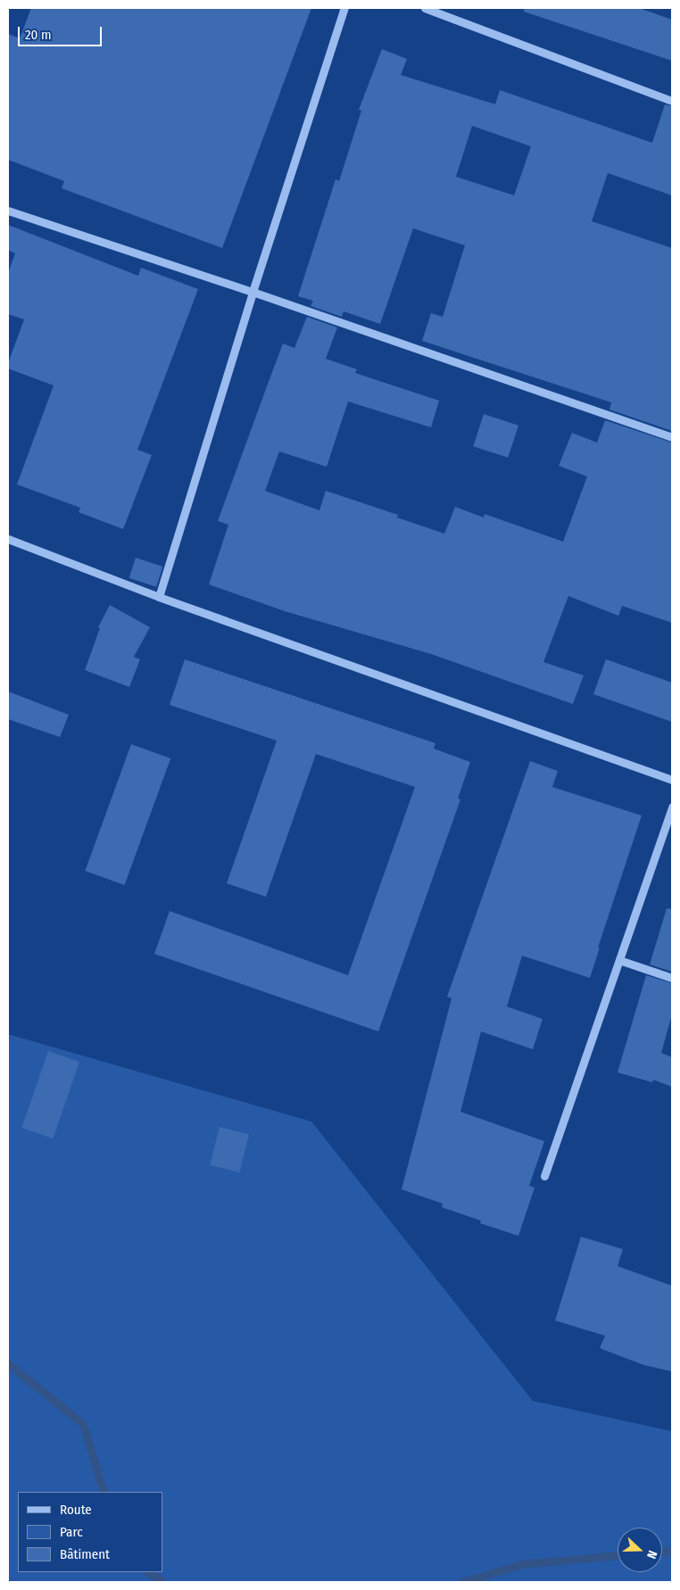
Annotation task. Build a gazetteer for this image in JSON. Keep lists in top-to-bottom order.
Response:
{
  "legend": ["Route", "Parc", "Bâtiment"],
  "scale_bar": "20 m",
  "north": "right"
}
